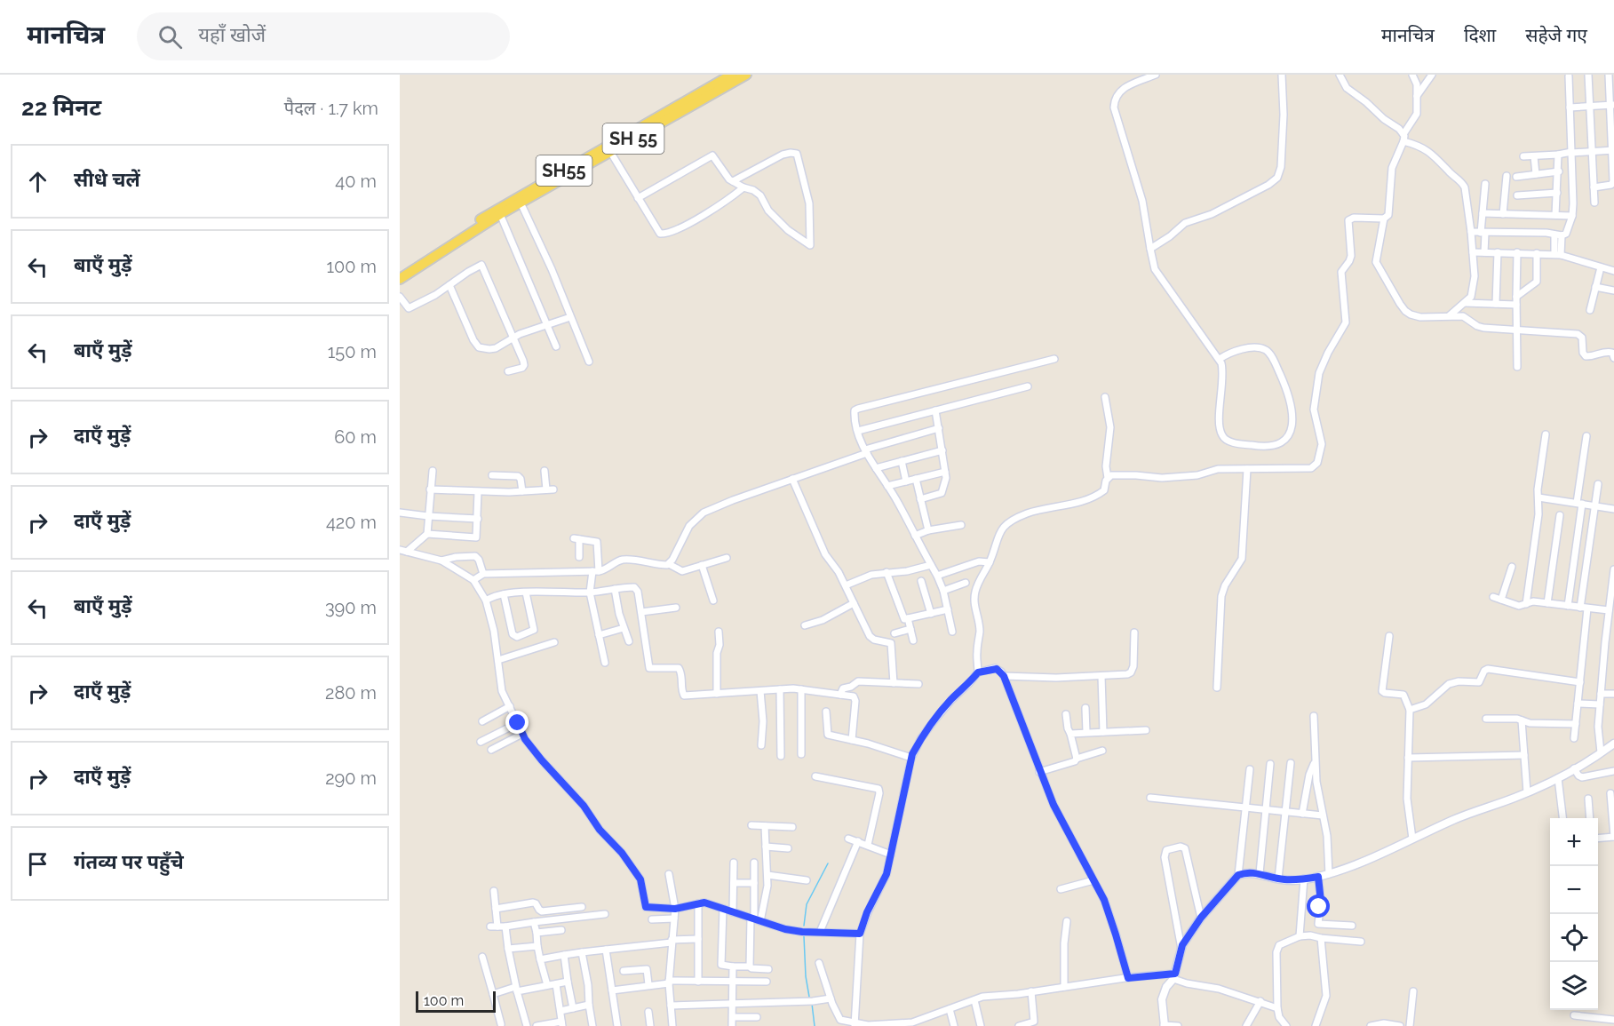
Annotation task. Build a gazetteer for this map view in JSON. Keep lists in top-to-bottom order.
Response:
{
  "streets": {
    "main road": ["SH 55", "SH55"]
  },
  "crossings": [
    ["SH 55", "SH55"]
  ],
  "scale_bar": "100 m",
  "page": {
    "header": "मानचित्र",
    "search": "यहाँ खोजें",
    "nav": ["मानचित्र", "दिशा", "सहेजे गए"],
    "heading": ["22 मिनट", "पैदल · 1.7 km"],
    "list": [
      ["सीधे चलें", "40 m"],
      ["बाएँ मुड़ें", "100 m"],
      ["बाएँ मुड़ें", "150 m"],
      ["दाएँ मुड़ें", "60 m"],
      ["दाएँ मुड़ें", "420 m"],
      ["बाएँ मुड़ें", "390 m"],
      ["दाएँ मुड़ें", "280 m"],
      ["दाएँ मुड़ें", "290 m"],
      "गंतव्य पर पहुँचे"
    ],
    "map_buttons": ["+", "−"],
    "scale": "100 m"
  }
}
